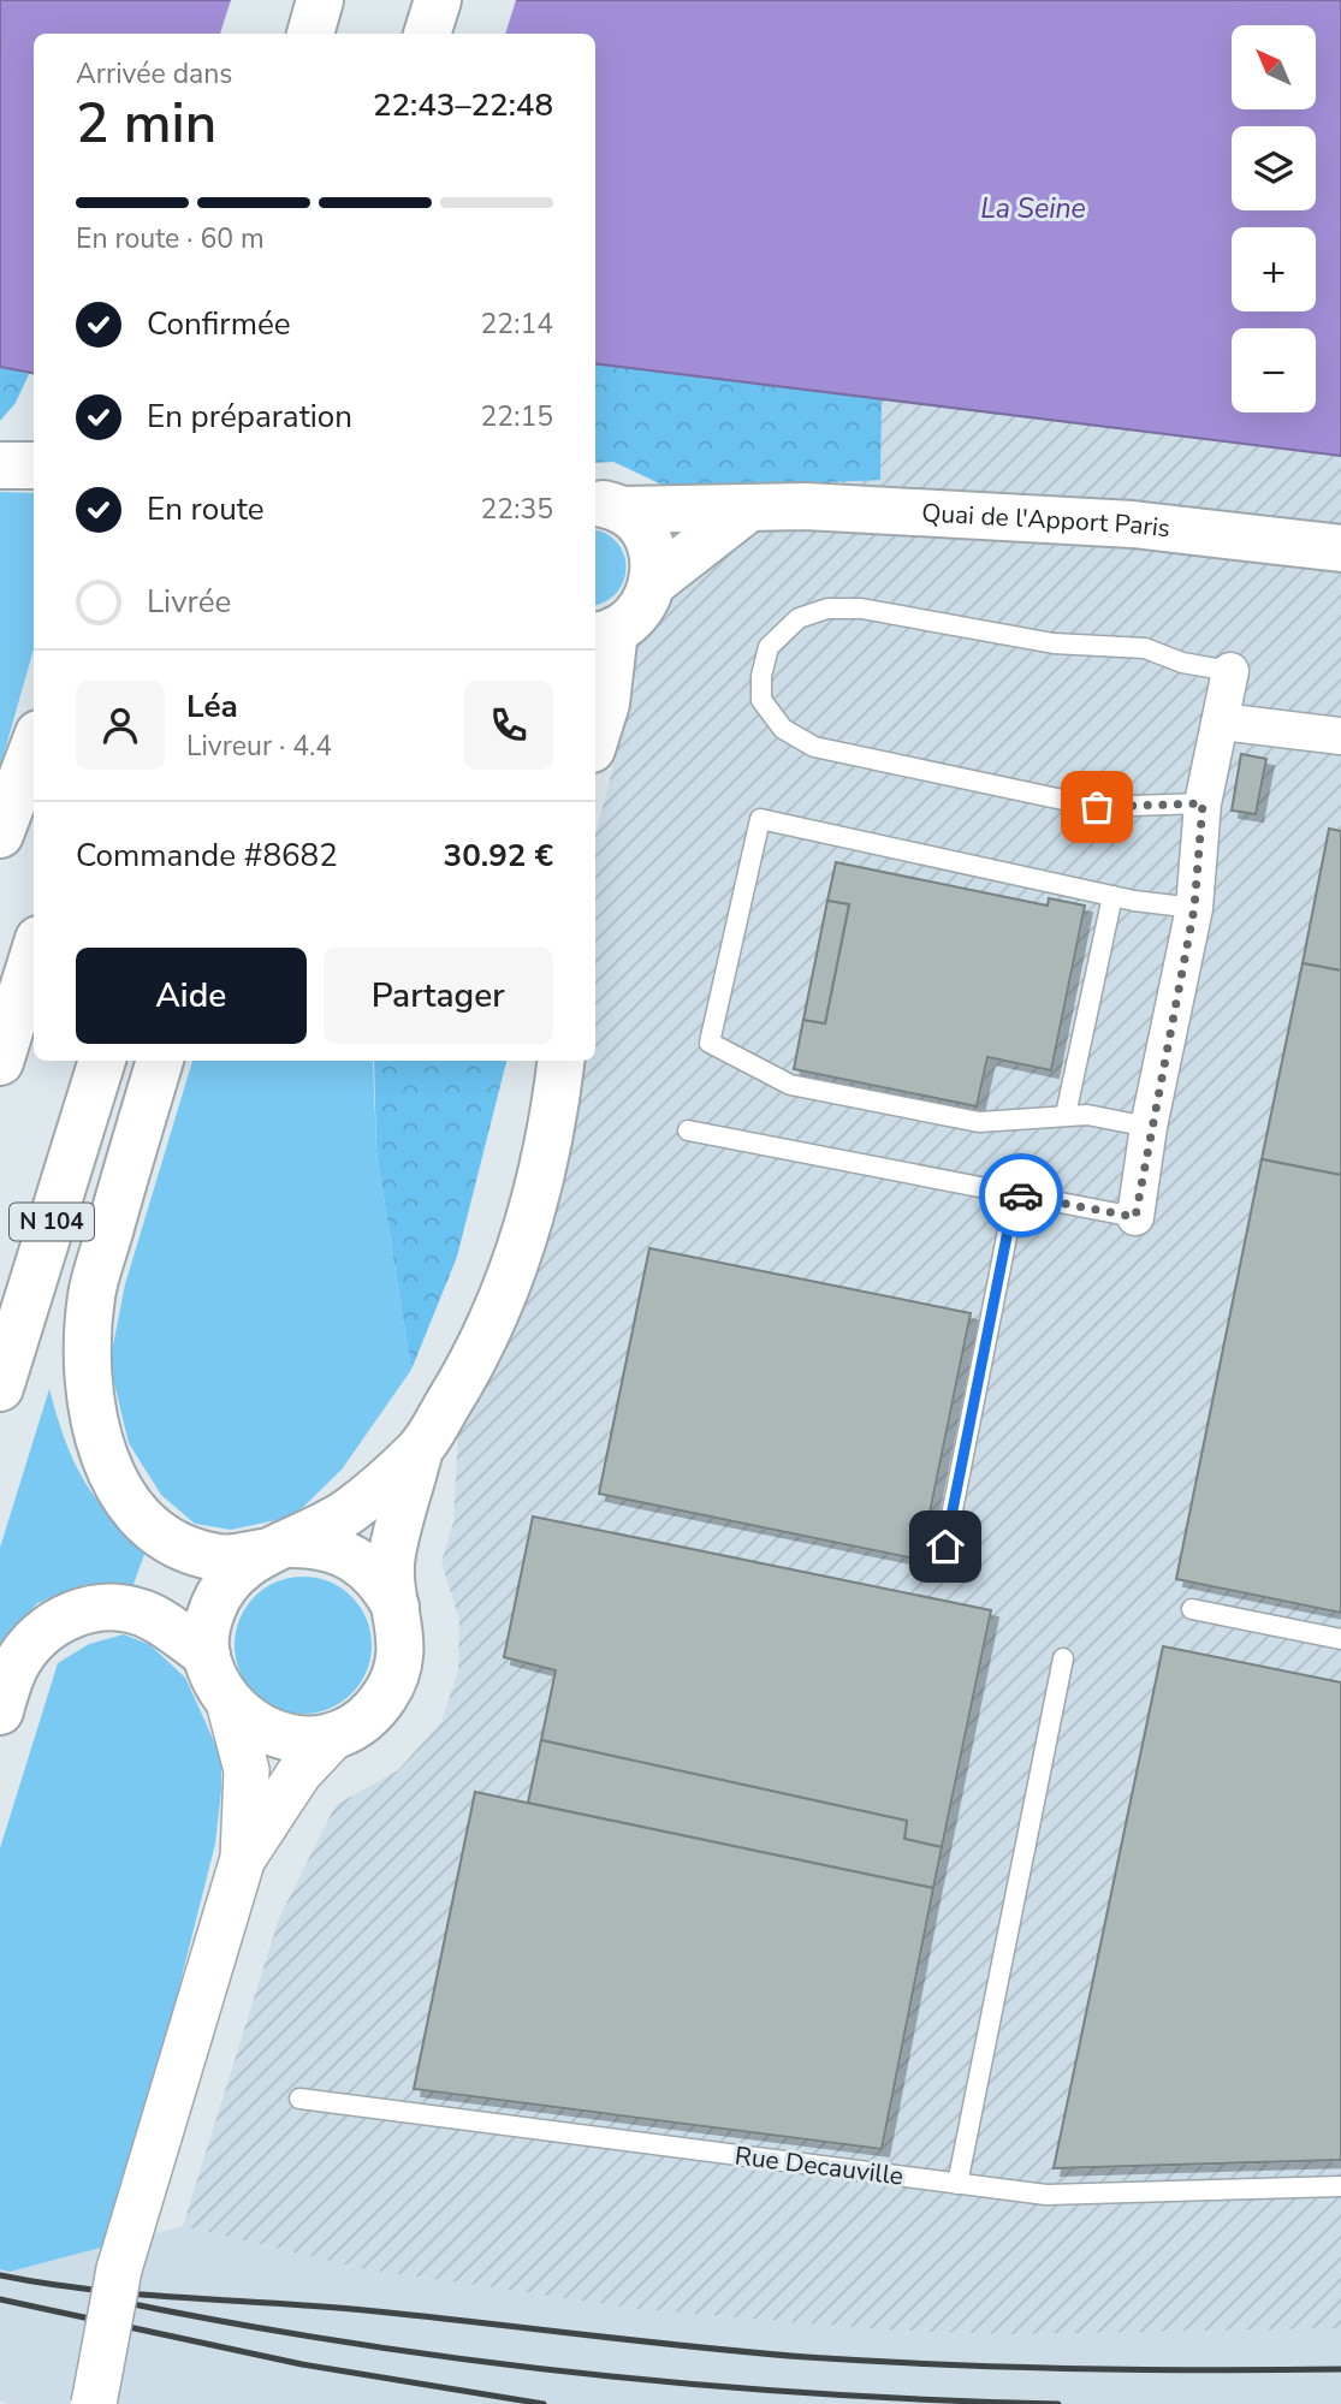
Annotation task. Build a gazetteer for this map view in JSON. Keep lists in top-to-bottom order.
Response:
{
  "streets": {
    "main road": ["Quai de l'Apport Paris", "N 104"],
    "lane": ["Rue Decauville"]
  },
  "water": ["La Seine"],
  "north": "top left",
  "page": {
    "map_buttons": ["+", "−"],
    "heading": ["2 min", "Arrivée dans", "22:43–22:48"],
    "panel": [
      "Léa",
      "Livreur · 4.4",
      "Commande #8682",
      "30.92 €"
    ],
    "bar": "En route · 60 m",
    "list": [
      ["Confirmée", "22:14"],
      ["En préparation", "22:15"],
      ["En route", "22:35"],
      "Livrée"
    ],
    "buttons": ["Aide", "Partager"]
  }
}
